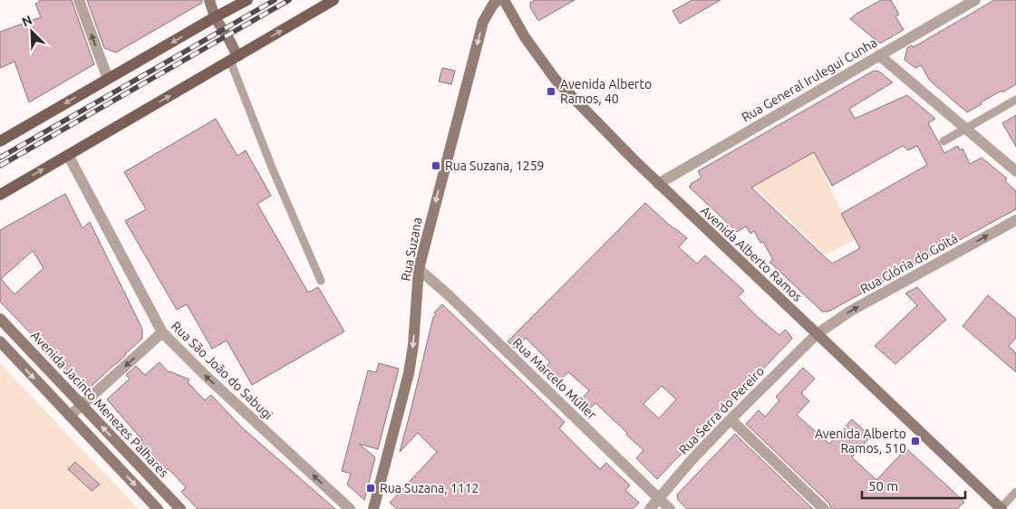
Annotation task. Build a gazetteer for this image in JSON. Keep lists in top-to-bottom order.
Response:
{
  "streets": {
    "main road": ["Rua Suzana", "Avenida Alberto Ramos", "Avenida Jacinto Menezes Palhares"],
    "street": [
      "Rua General Irulegui Cunha",
      "Rua Glória do Goitá",
      "Rua São João do Sabugi",
      "Rua Marcelo Müller",
      "Rua Serra do Pereiro"
    ]
  },
  "crossings": [
    ["Rua General Irulegui Cunha", "Avenida Alberto Ramos"],
    ["Rua Suzana", "Rua Marcelo Müller"],
    ["Avenida Alberto Ramos", "Rua Glória do Goitá"],
    ["Avenida Alberto Ramos", "Rua Serra do Pereiro"],
    ["Rua Glória do Goitá", "Rua Serra do Pereiro"],
    ["Rua Marcelo Müller", "Rua Serra do Pereiro"]
  ],
  "one_way": ["Rua Suzana", "Rua Glória do Goitá", "Rua São João do Sabugi"],
  "places": {
    "transit": [
      "Avenida Alberto Ramos, 40",
      "Rua Suzana, 1259",
      "Avenida Alberto Ramos, 510",
      "Rua Suzana, 1112"
    ]
  },
  "scale_bar": "50 m",
  "north": "top left"
}
